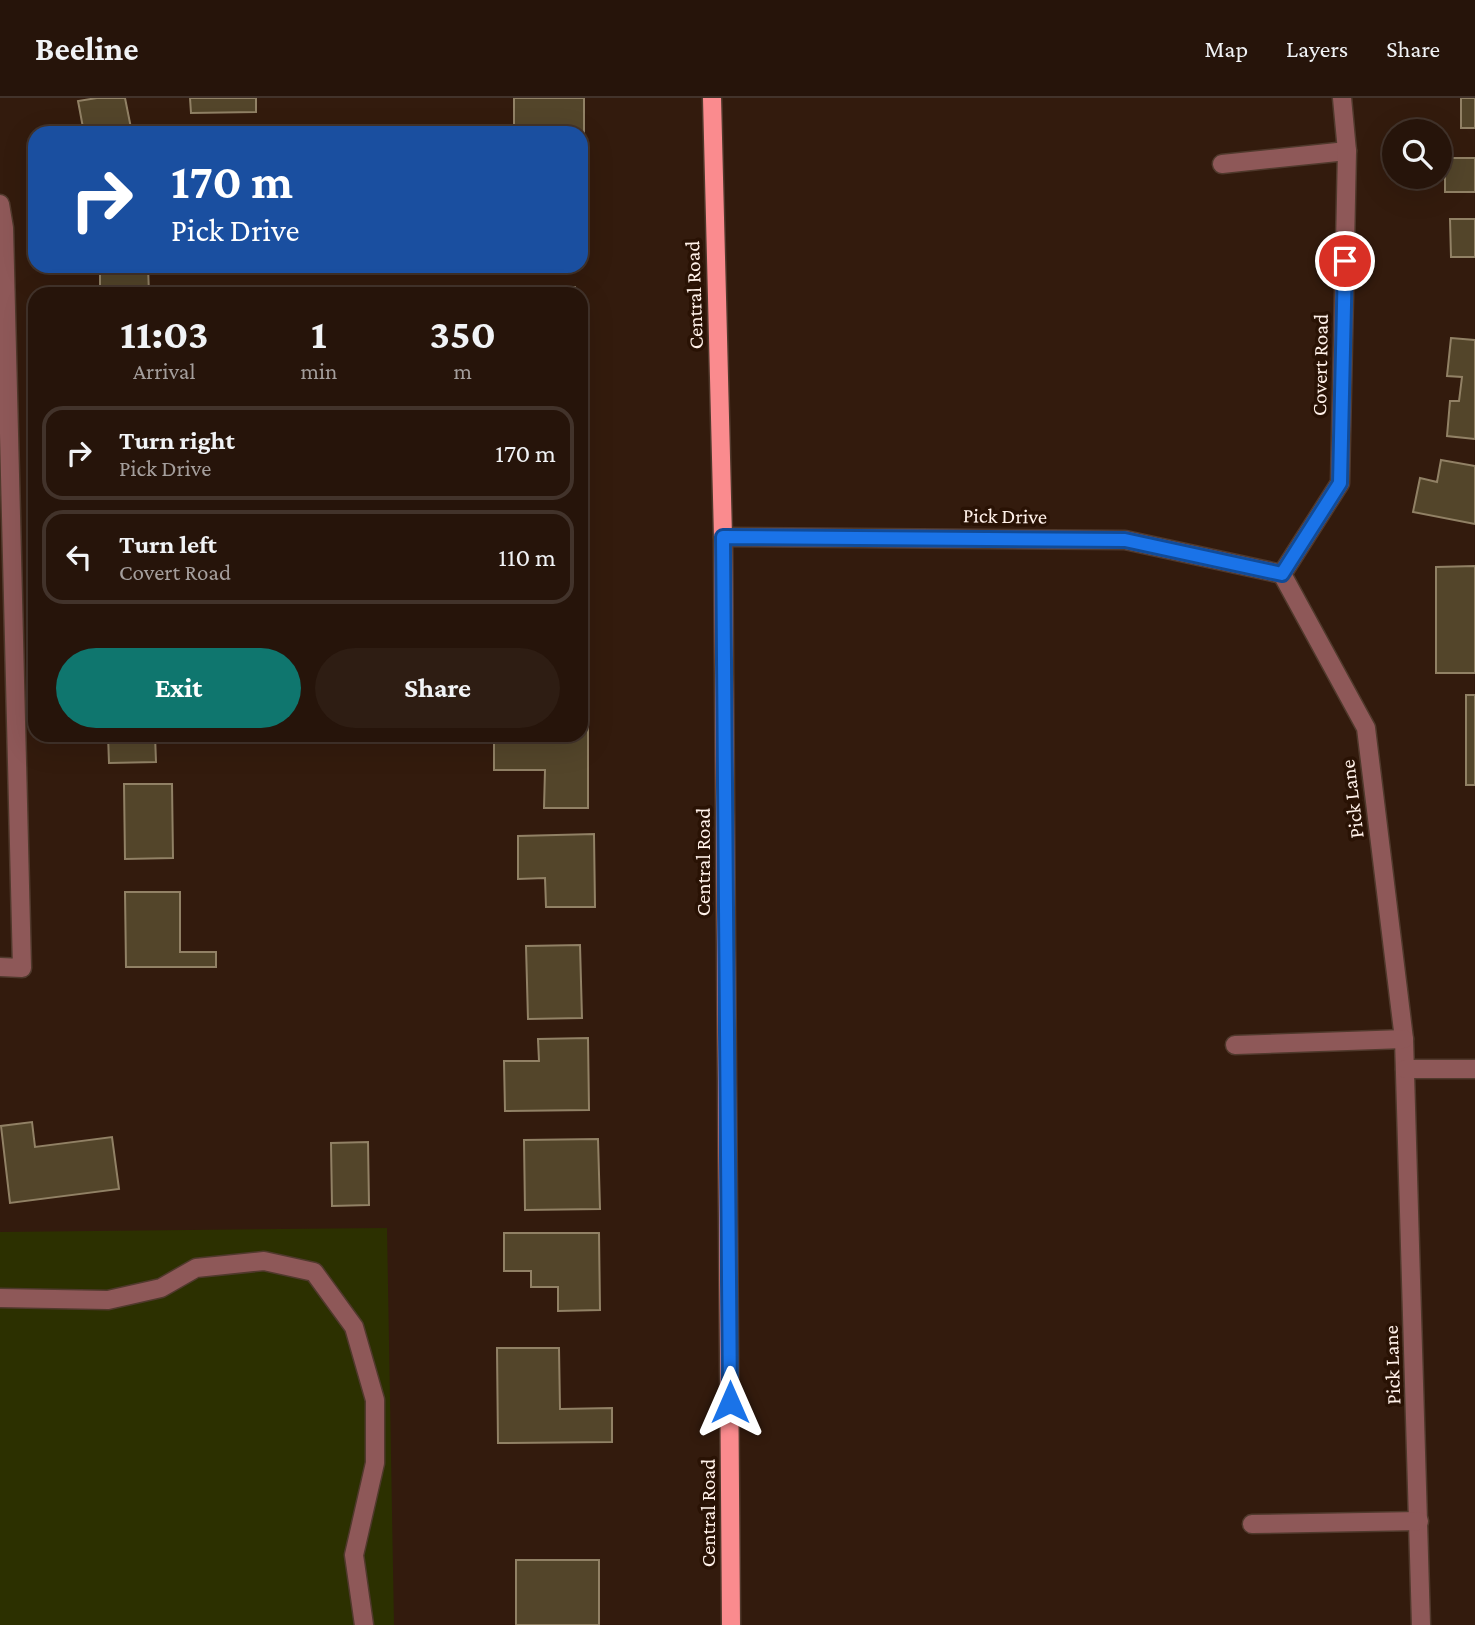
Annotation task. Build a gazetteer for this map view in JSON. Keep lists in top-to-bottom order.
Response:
{
  "streets": {
    "main road": ["Central Road"],
    "street": ["Covert Road", "Pick Drive", "Pick Lane"]
  },
  "crossings": [
    ["Central Road", "Pick Drive"],
    ["Covert Road", "Pick Drive"],
    ["Covert Road", "Pick Lane"],
    ["Pick Drive", "Pick Lane"]
  ],
  "page": {
    "header": "Beeline",
    "nav": ["Map", "Layers", "Share"],
    "turn": ["170 m", "Pick Drive"],
    "eta": [
      "11:03",
      "Arrival",
      "1",
      "min",
      "350",
      "m"
    ],
    "list": [
      {
        "name": "Turn right",
        "note": "Pick Drive",
        "value": "170 m"
      },
      {
        "name": "Turn left",
        "note": "Covert Road",
        "value": "110 m"
      }
    ],
    "buttons": ["Exit", "Share"]
  }
}
